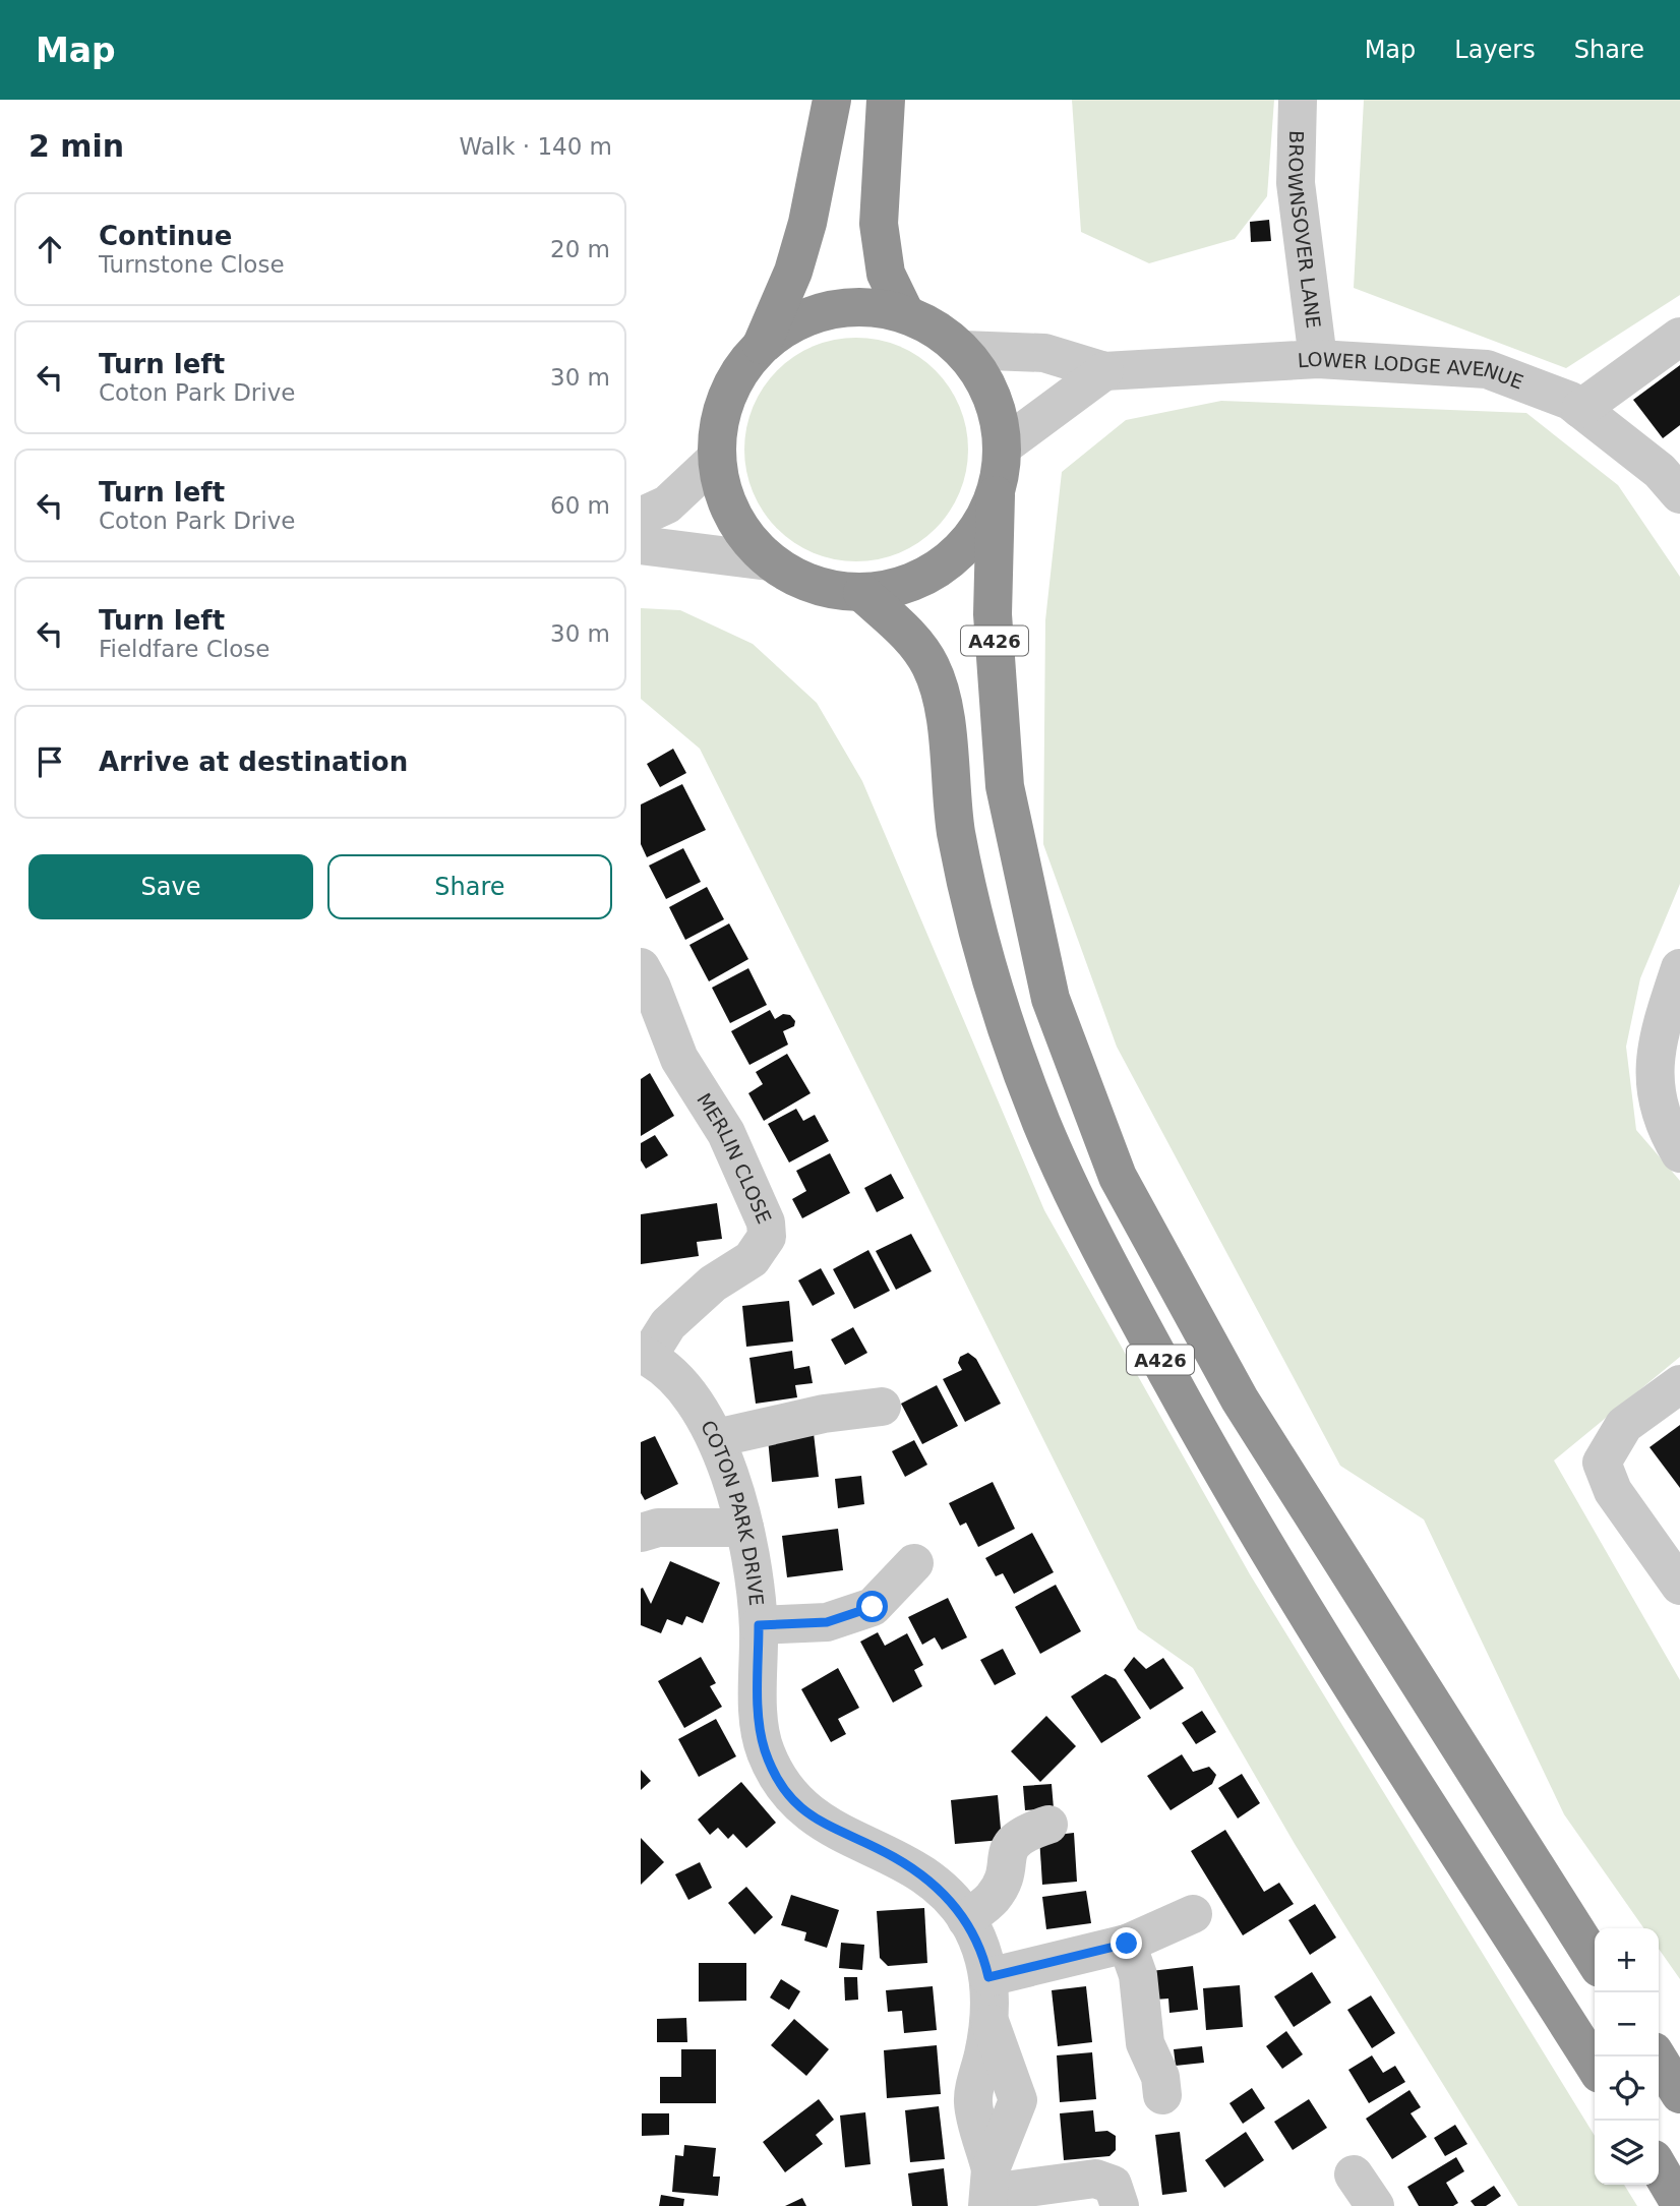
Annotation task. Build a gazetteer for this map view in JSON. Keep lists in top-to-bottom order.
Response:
{
  "streets": {
    "highway": ["A426"],
    "street": [
      "BROWNSOVER LANE",
      "LOWER LODGE AVENUE",
      "MERLIN CLOSE",
      "COTON PARK DRIVE"
    ]
  },
  "crossings": [
    ["BROWNSOVER LANE", "LOWER LODGE AVENUE"],
    ["MERLIN CLOSE", "COTON PARK DRIVE"]
  ],
  "page": {
    "header": "Map",
    "nav": ["Map", "Layers", "Share"],
    "heading": ["2 min", "Walk · 140 m"],
    "list": [
      ["Continue", "Turnstone Close", "20 m"],
      ["Turn left", "Coton Park Drive", "30 m"],
      ["Turn left", "Coton Park Drive", "60 m"],
      ["Turn left", "Fieldfare Close", "30 m"],
      "Arrive at destination"
    ],
    "buttons": ["Save", "Share"],
    "map_buttons": ["+", "−"]
  }
}
